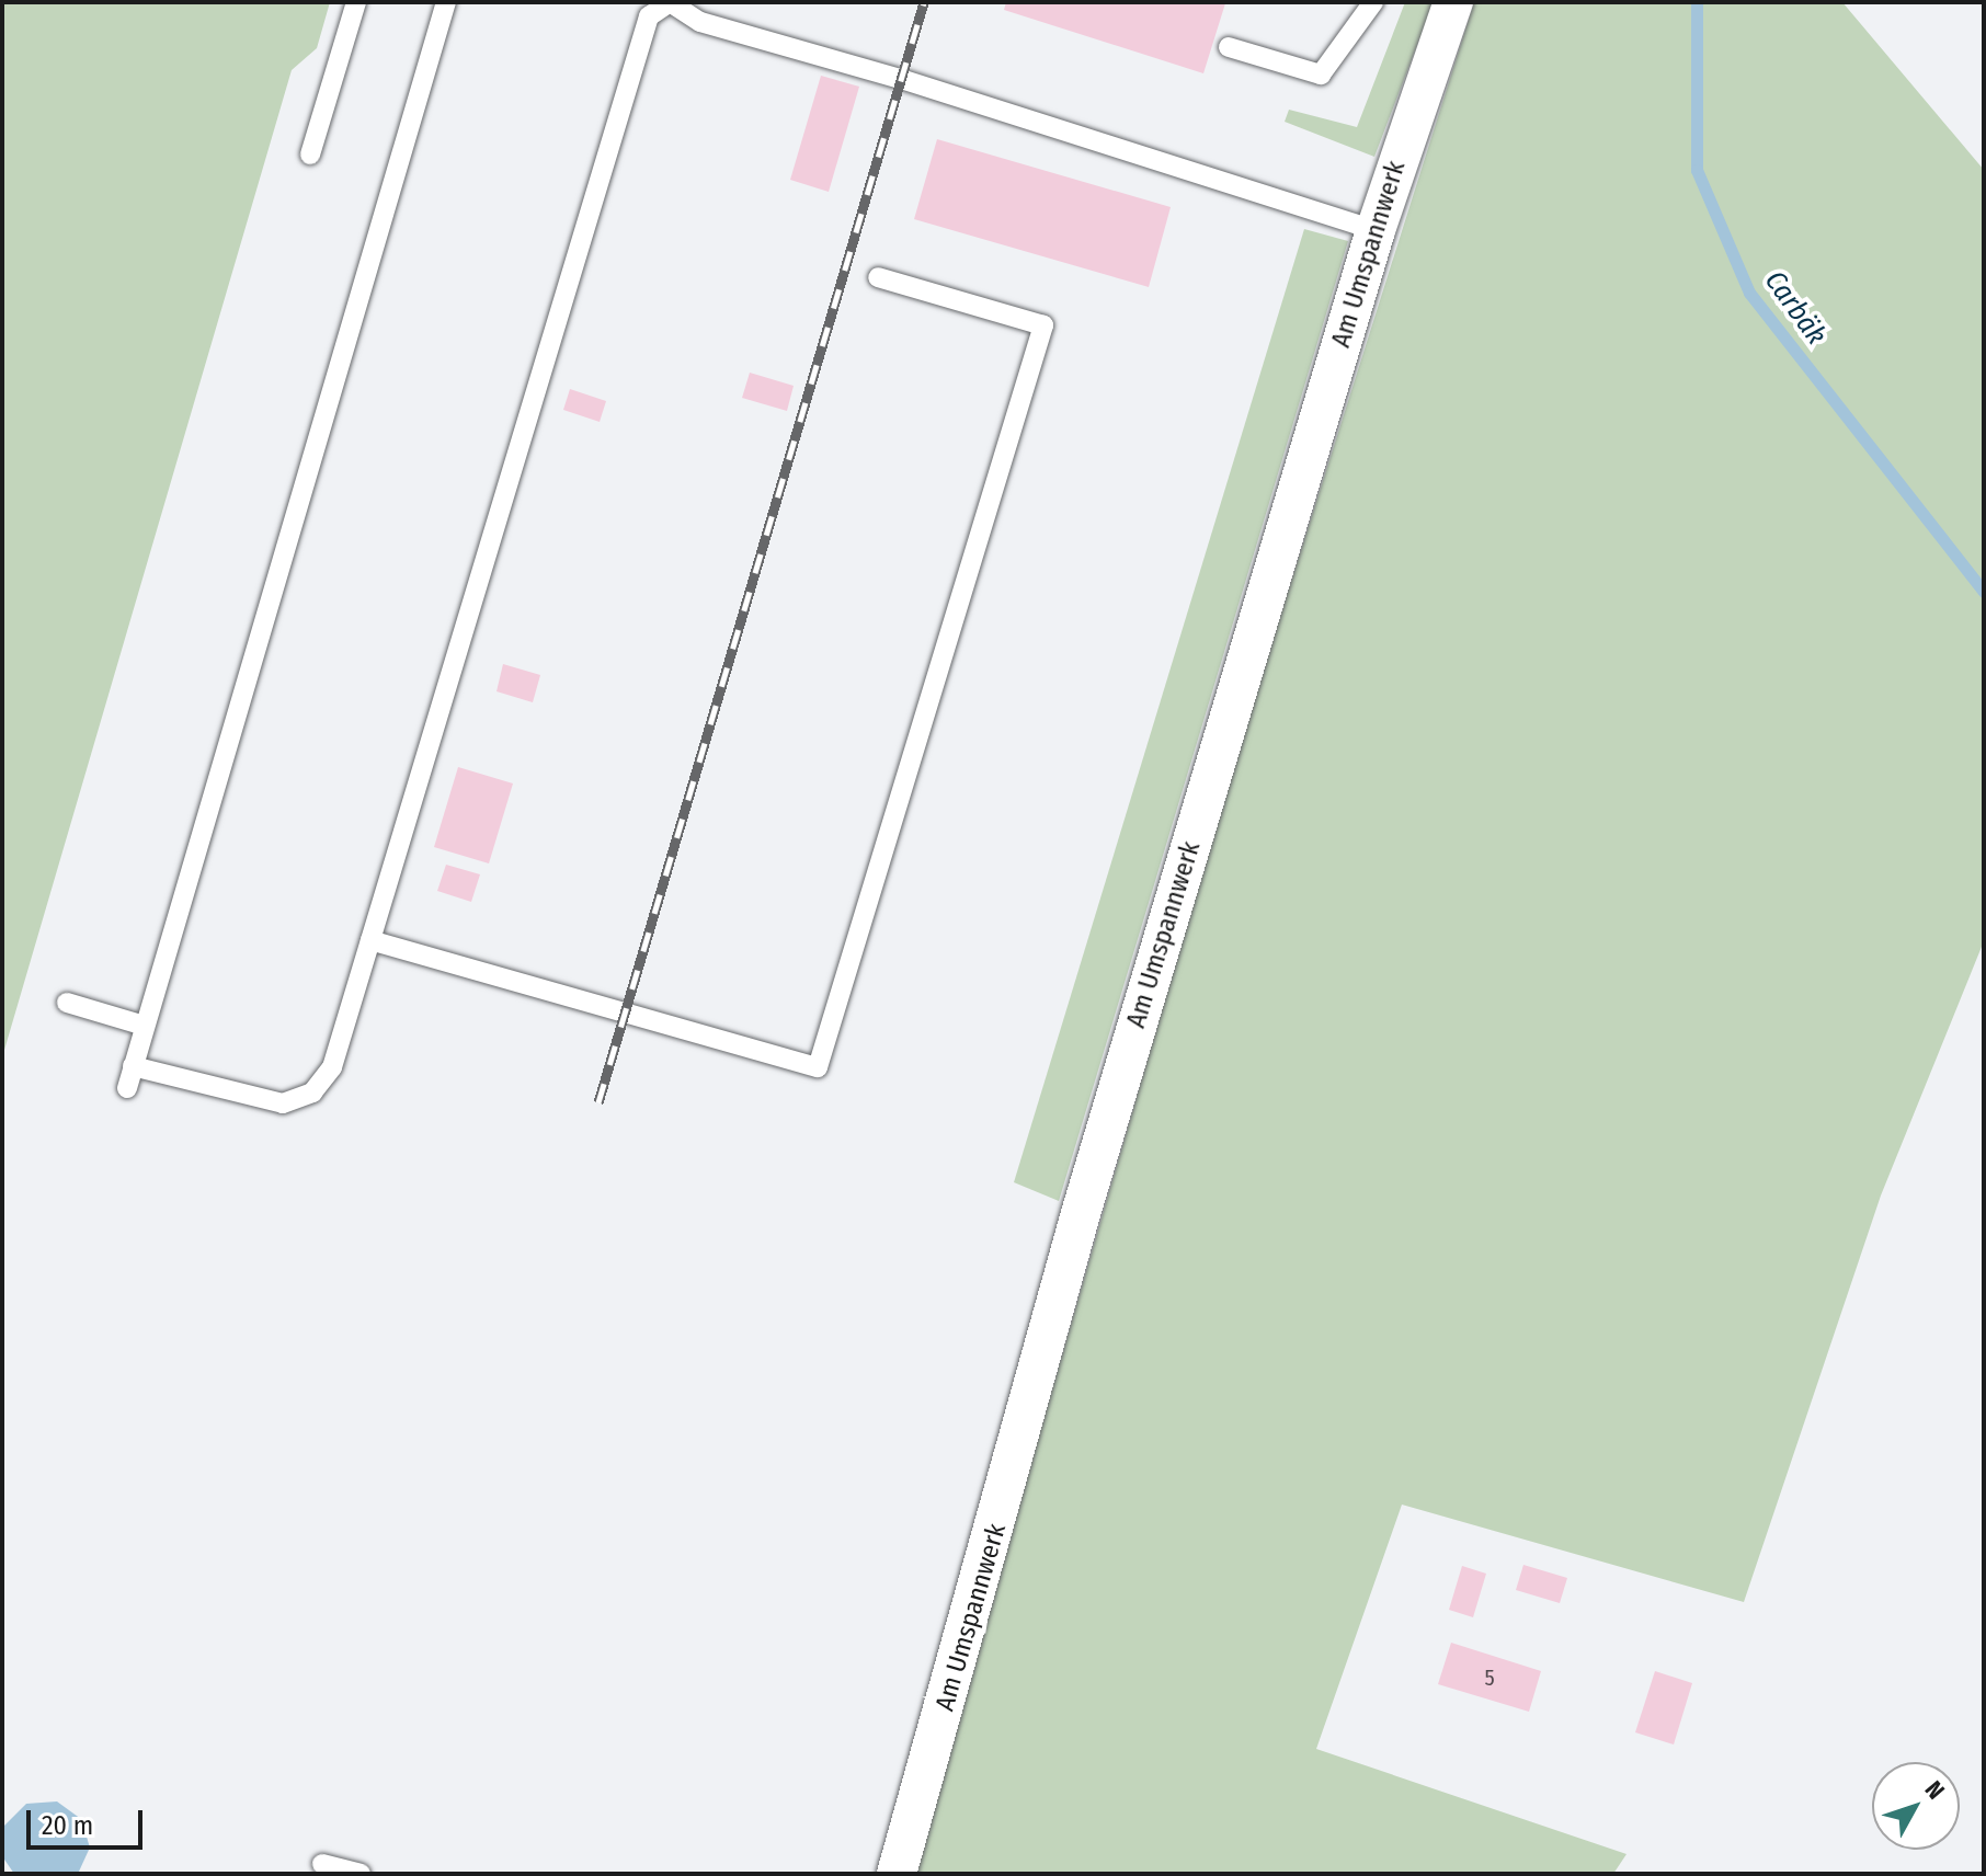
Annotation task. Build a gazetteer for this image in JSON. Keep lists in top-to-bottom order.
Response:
{
  "streets": {
    "street": ["Am Umspannwerk"]
  },
  "water": ["Carbäk"],
  "house_numbers": ["5"],
  "scale_bar": "20 m",
  "north": "top right"
}
